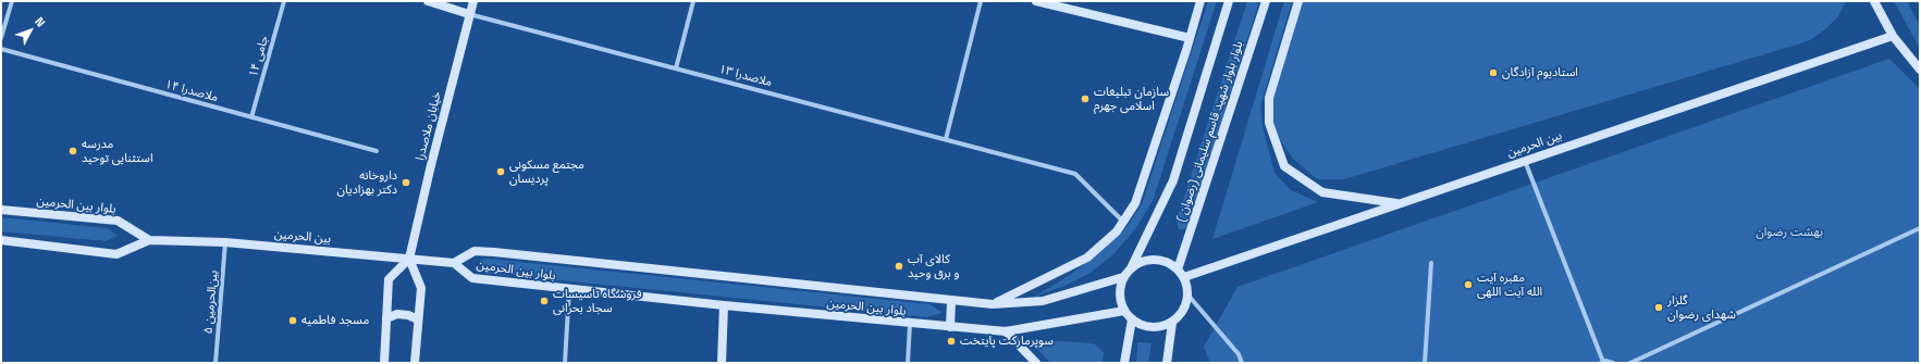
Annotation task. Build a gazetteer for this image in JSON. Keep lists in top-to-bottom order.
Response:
{
  "streets": {
    "main road": [
      "خیابان ملاصدرا",
      "بلوار بلوار شهید قاسم سلیمانی (رضوان )",
      "بین الحرمین",
      "بلوار بین الحرمین"
    ],
    "street": [
      "جامی ۱۴",
      "ملاصدرا ۱۳",
      "ملاصدرا ۱۴",
      "بین‌الحرمین ۵"
    ]
  },
  "crossings": [
    ["جامی ۱۴", "ملاصدرا ۱۴"],
    ["ملاصدرا ۱۳", "خیابان ملاصدرا"],
    ["خیابان ملاصدرا", "بین الحرمین"],
    ["بلوار بلوار شهید قاسم سلیمانی (رضوان )", "بین الحرمین"],
    ["بلوار بلوار شهید قاسم سلیمانی (رضوان )", "بلوار بین الحرمین"],
    ["بین الحرمین", "بلوار بین الحرمین"],
    ["بین الحرمین", "بین‌الحرمین ۵"]
  ],
  "parks": ["بهشت رضوان"],
  "places": [
    "استادیوم آزادگان",
    "سازمان تبلیغات اسلامی جهرم",
    "مدرسه استثنایی توحید",
    "مجتمع مسکونی پردیسان",
    "داروخانه دکتر بهزادیان",
    "کالای آب و برق وحید",
    "مقبره آیت الله آیت اللهی",
    "فروشگاه تاسیسات سجاد بحرانی",
    "گلزار شهدای رضوان",
    "مسجد فاطمیه",
    "سوپرمارکت پایتخت"
  ],
  "north": "top right"
}
